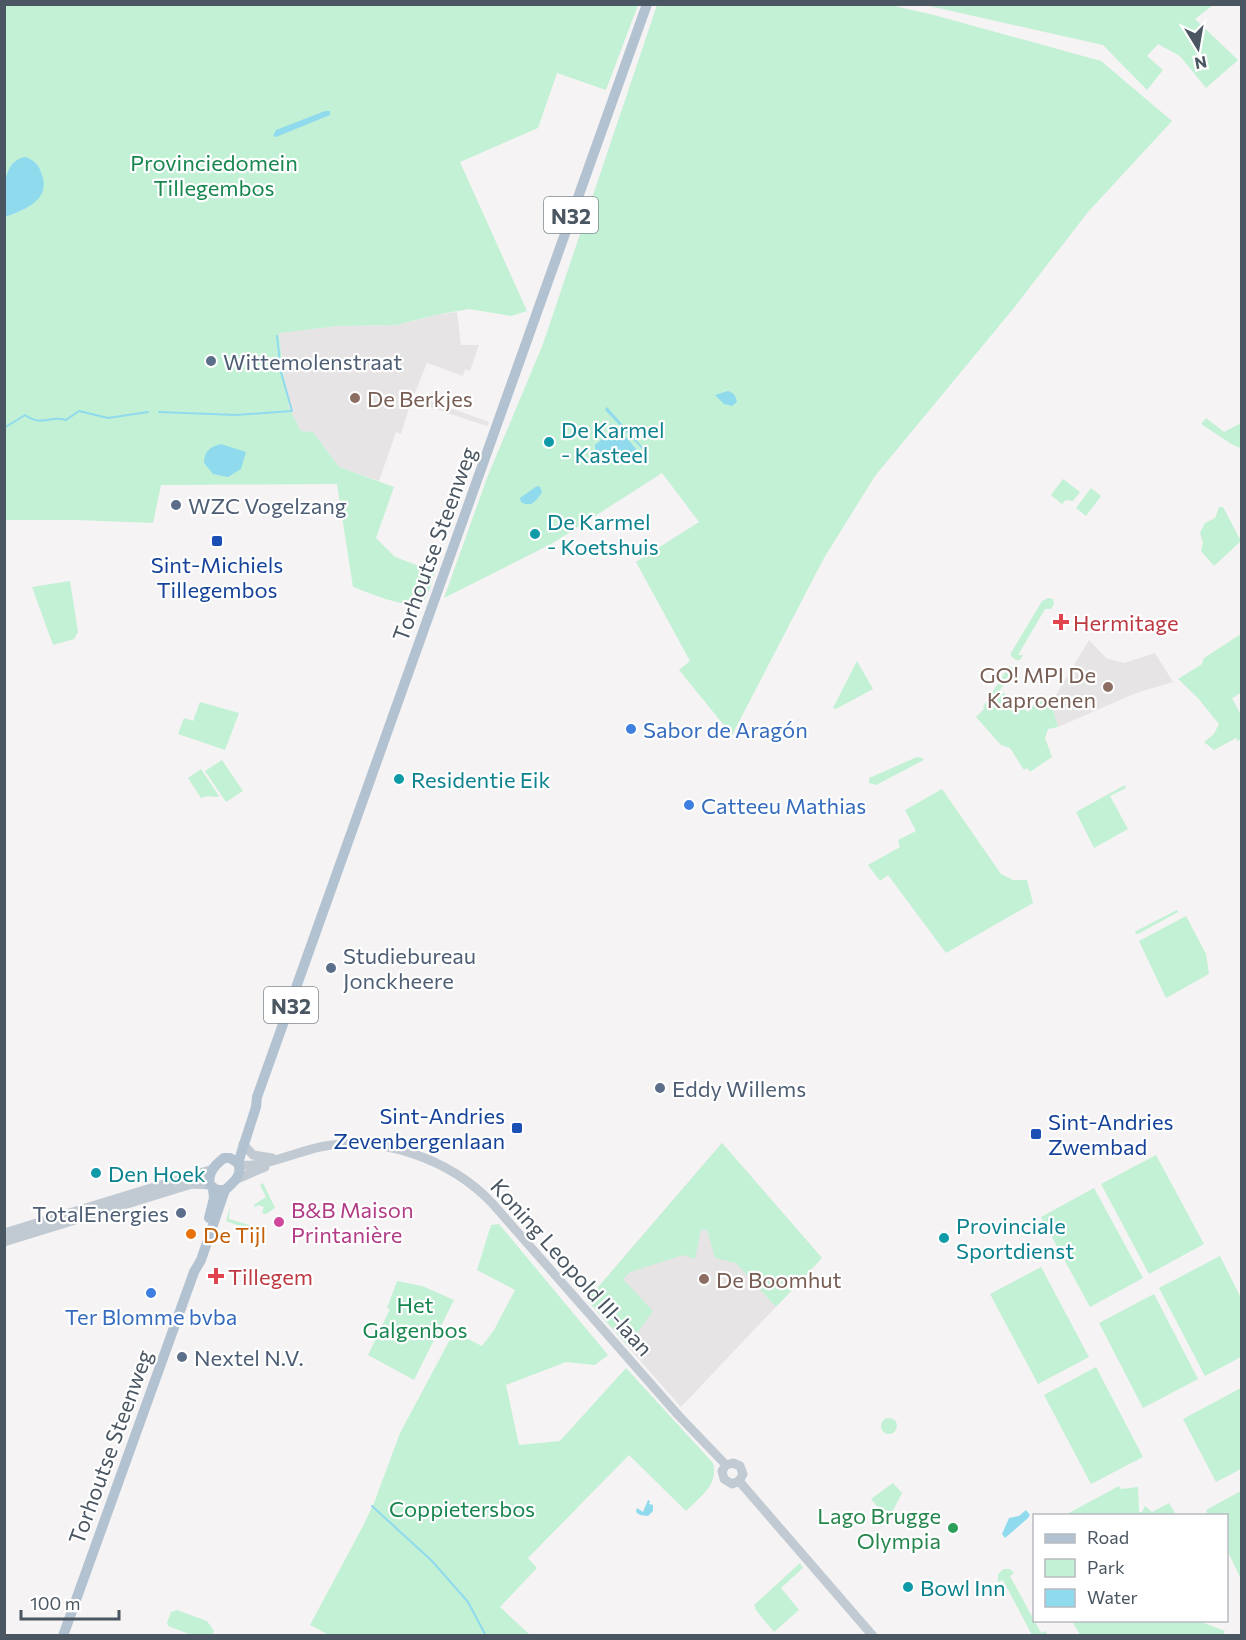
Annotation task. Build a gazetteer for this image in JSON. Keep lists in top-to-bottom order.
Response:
{
  "streets": {
    "main road": ["N32", "Torhoutse Steenweg"],
    "street": ["Koning Leopold III-laan"]
  },
  "crossings": [
    ["N32", "Torhoutse Steenweg"],
    ["N32", "Koning Leopold III-laan"],
    ["Torhoutse Steenweg", "Koning Leopold III-laan"]
  ],
  "parks": ["Provinciedomein Tillegembos", "Het Galgenbos", "Coppietersbos"],
  "places": {
    "other": [
      "Wittemolenstraat",
      "De Berkjes",
      "De Karmel - Kasteel",
      "WZC Vogelzang",
      "De Karmel - Koetshuis",
      "GO! MPI De Kaproenen",
      "Sabor de Aragón",
      "Residentie Eik",
      "Catteeu Mathias",
      "Studiebureau Jonckheere",
      "Eddy Willems",
      "Den Hoek",
      "TotalEnergies",
      "B&B Maison Printanière",
      "De Tijl",
      "Provinciale Sportdienst",
      "De Boomhut",
      "Ter Blomme bvba",
      "Nextel N.V.",
      "Lago Brugge Olympia",
      "Bowl Inn"
    ],
    "transit": ["Sint-Michiels Tillegembos", "Sint-Andries Zevenbergenlaan", "Sint-Andries Zwembad"],
    "health": ["Hermitage", "Tillegem"]
  },
  "legend": ["Road", "Park", "Water"],
  "scale_bar": "100 m",
  "north": "bottom"
}
